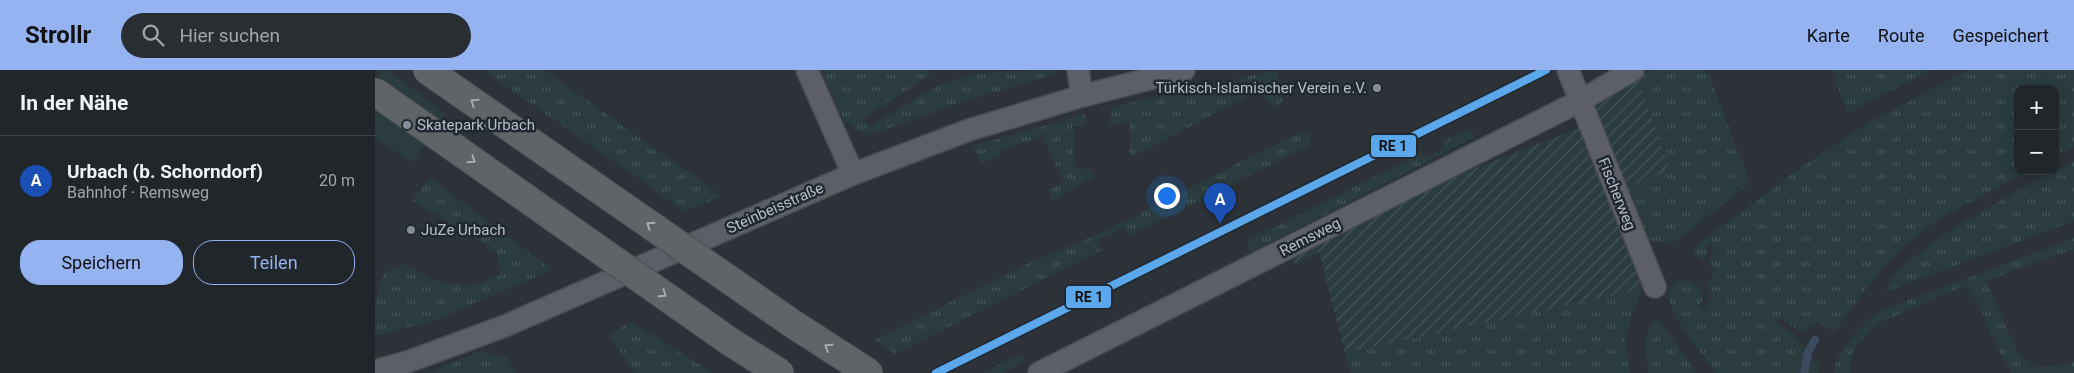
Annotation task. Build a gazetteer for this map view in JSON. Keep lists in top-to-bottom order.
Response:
{
  "streets": {
    "street": ["Fischerweg", "Steinbeisstraße", "Remsweg"]
  },
  "crossings": [
    ["Fischerweg", "Remsweg"]
  ],
  "places": ["Türkisch-Islamischer Verein e.V.", "Skatepark Urbach", "JuZe Urbach"],
  "page": {
    "header": "Strollr",
    "search": "Hier suchen",
    "nav": ["Karte", "Route", "Gespeichert"],
    "heading": "In der Nähe",
    "map_buttons": ["+", "−"],
    "list": [
      {
        "mark": "A",
        "name": "Urbach (b. Schorndorf)",
        "note": "Bahnhof · Remsweg",
        "value": "20 m"
      }
    ],
    "pins": "A",
    "buttons": ["Speichern", "Teilen"]
  }
}
